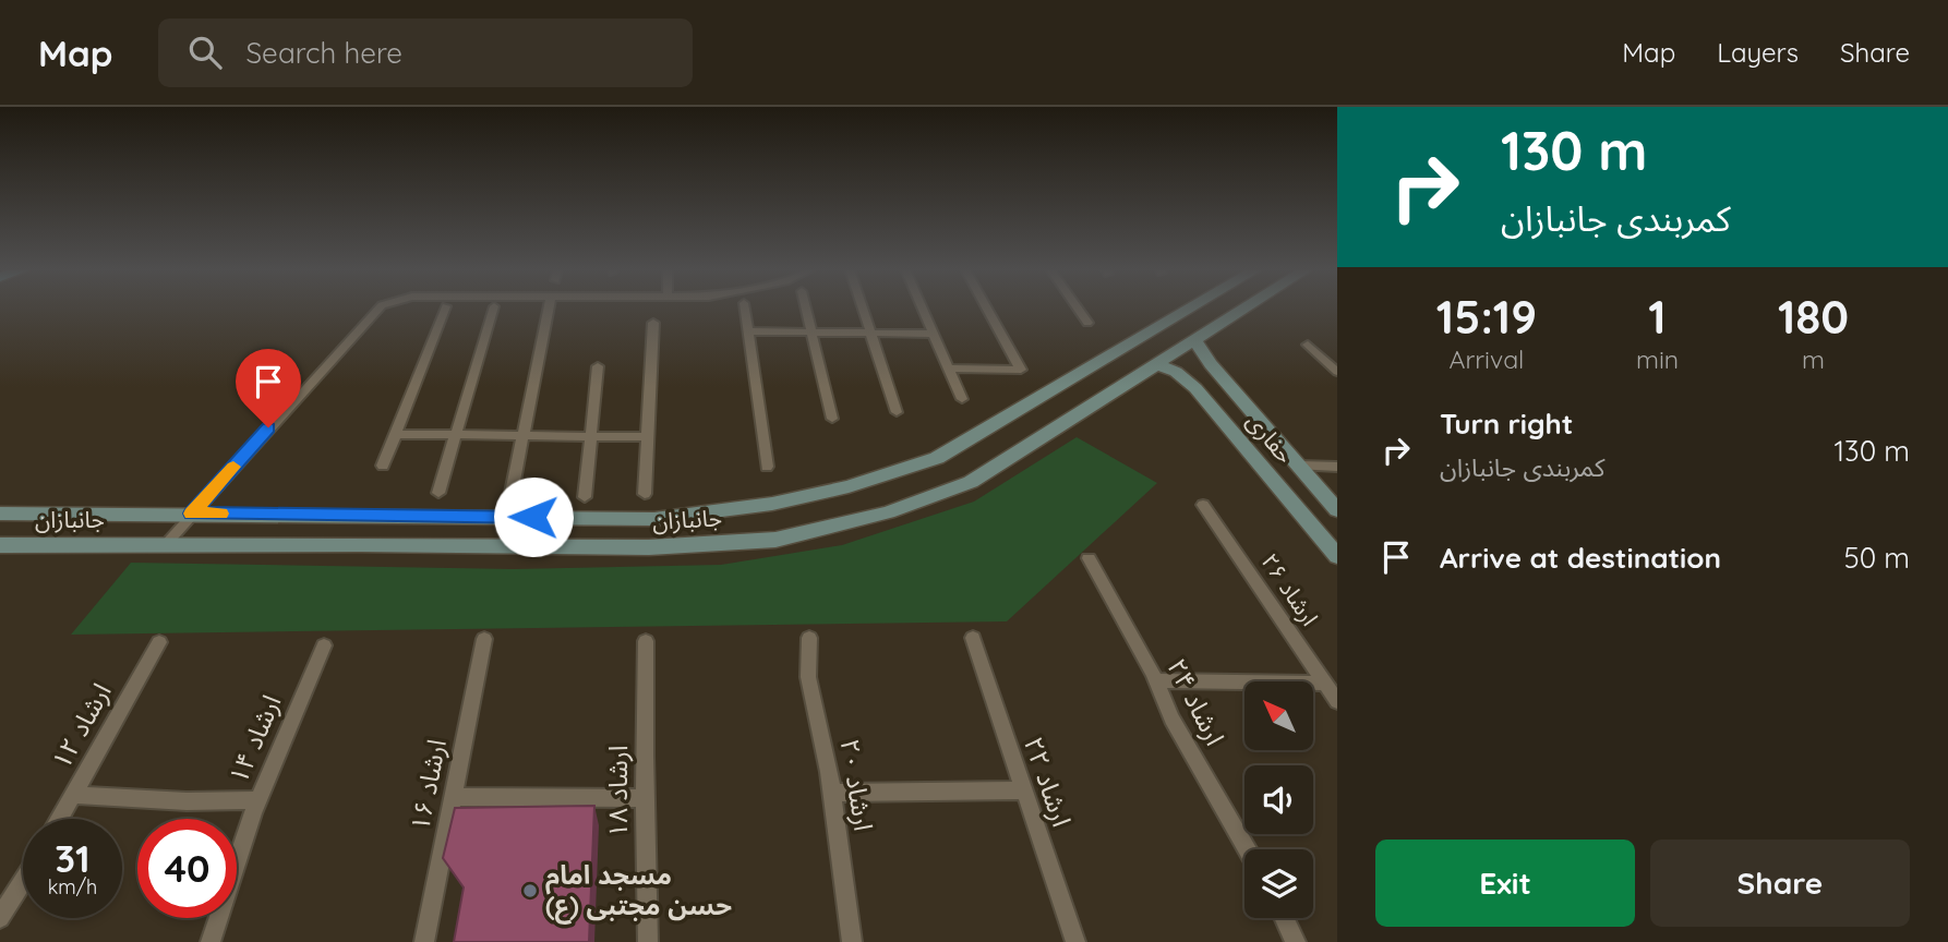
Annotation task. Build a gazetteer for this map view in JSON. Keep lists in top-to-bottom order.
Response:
{
  "streets": {
    "street": [
      "حفاری",
      "جانبازان",
      "ارشاد ۲۶",
      "ارشاد ۲۴",
      "ارشاد ۱۲",
      "ارشاد ۱۴",
      "ارشاد ۲۲",
      "ارشاد ۱۶",
      "ارشاد ۲۰",
      "ارشاد ۱۸"
    ]
  },
  "crossings": [
    ["حفاری", "جانبازان"]
  ],
  "places": ["مسجد امام حسن مجتبی (ع)"],
  "north": "top left",
  "page": {
    "header": "Map",
    "search": "Search here",
    "nav": ["Map", "Layers", "Share"],
    "turn": ["130 m", "کمربندی جانبازان"],
    "eta": [
      "15:19",
      "Arrival",
      "1",
      "min",
      "180",
      "m"
    ],
    "list": [
      {
        "name": "Turn right",
        "note": "کمربندی جانبازان",
        "value": "130 m"
      },
      {
        "name": "Arrive at destination",
        "value": "50 m"
      }
    ],
    "speed": "31 km/h",
    "limit": "40",
    "buttons": ["Exit", "Share"]
  }
}
